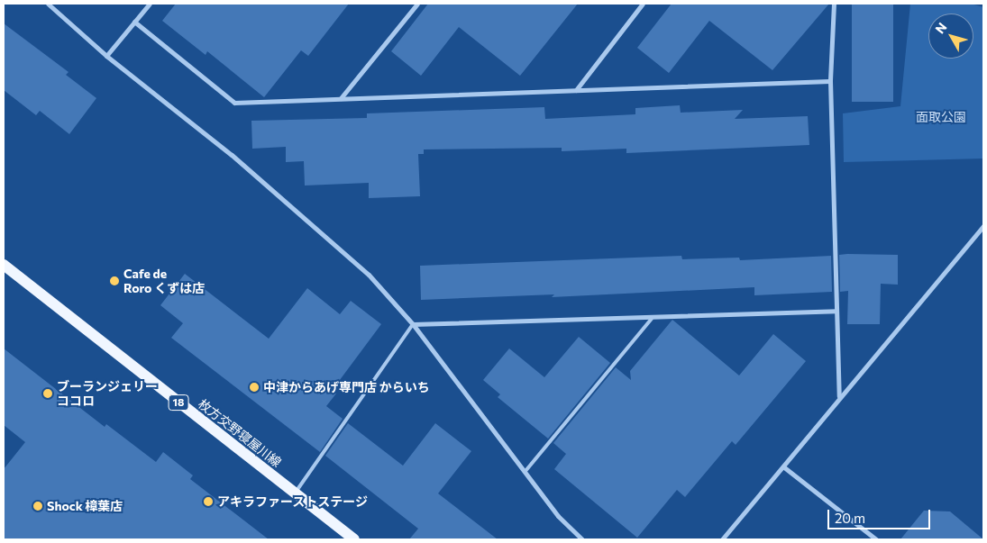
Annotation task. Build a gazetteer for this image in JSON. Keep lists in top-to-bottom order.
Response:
{
  "streets": {
    "main road": ["18", "枚方交野寝屋川線"]
  },
  "parks": ["面取公園"],
  "places": [
    "Cafe de Roro くずは店",
    "中津からあげ専門店 からいち",
    "ブーランジェリー ココロ",
    "アキラファーストステージ",
    "Shock 樟葉店"
  ],
  "scale_bar": "20 m",
  "north": "top left"
}
